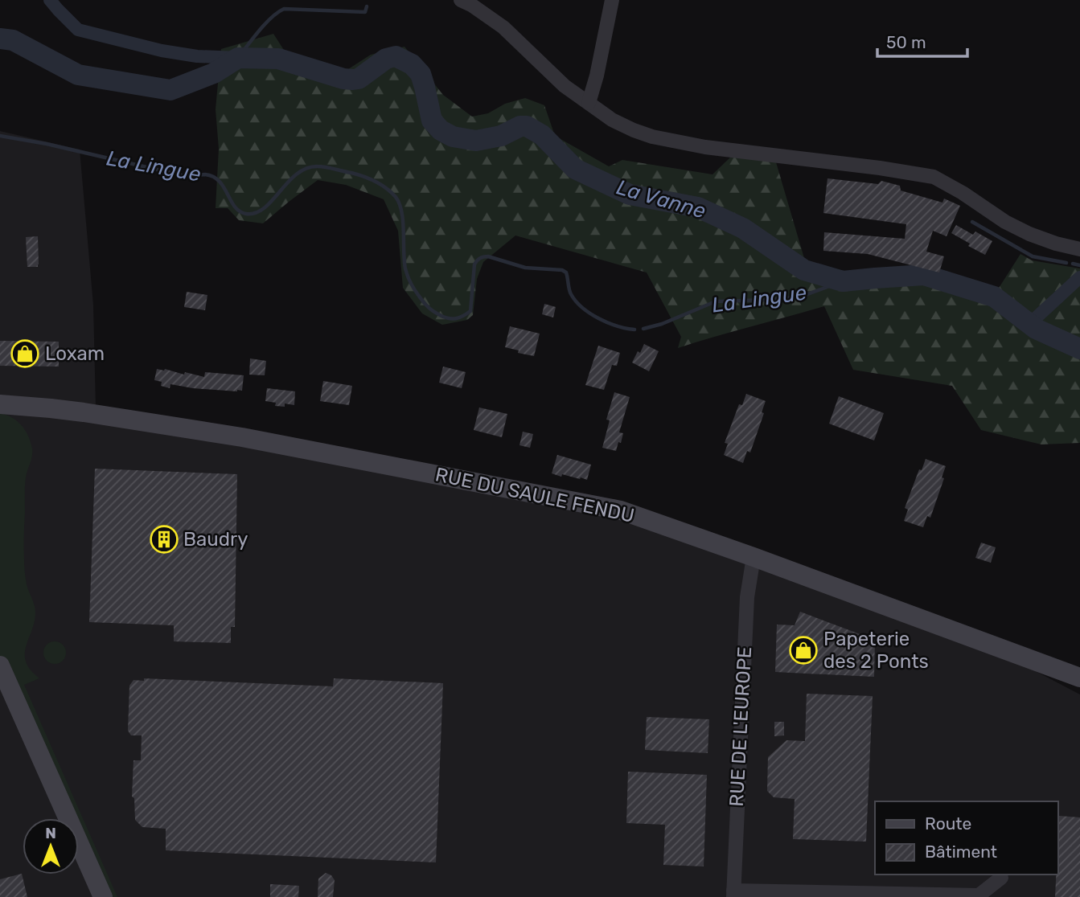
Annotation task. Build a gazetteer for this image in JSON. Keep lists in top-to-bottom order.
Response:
{
  "streets": {
    "street": ["RUE DU SAULE FENDU", "RUE DE L'EUROPE"]
  },
  "crossings": [
    ["RUE DU SAULE FENDU", "RUE DE L'EUROPE"]
  ],
  "water": ["La Lingue", "La Vanne"],
  "places": {
    "shop": ["Loxam", "Papeterie des 2 Ponts"],
    "building": ["Baudry"]
  },
  "legend": ["Route", "Bâtiment"],
  "scale_bar": "50 m",
  "north": "top"
}
